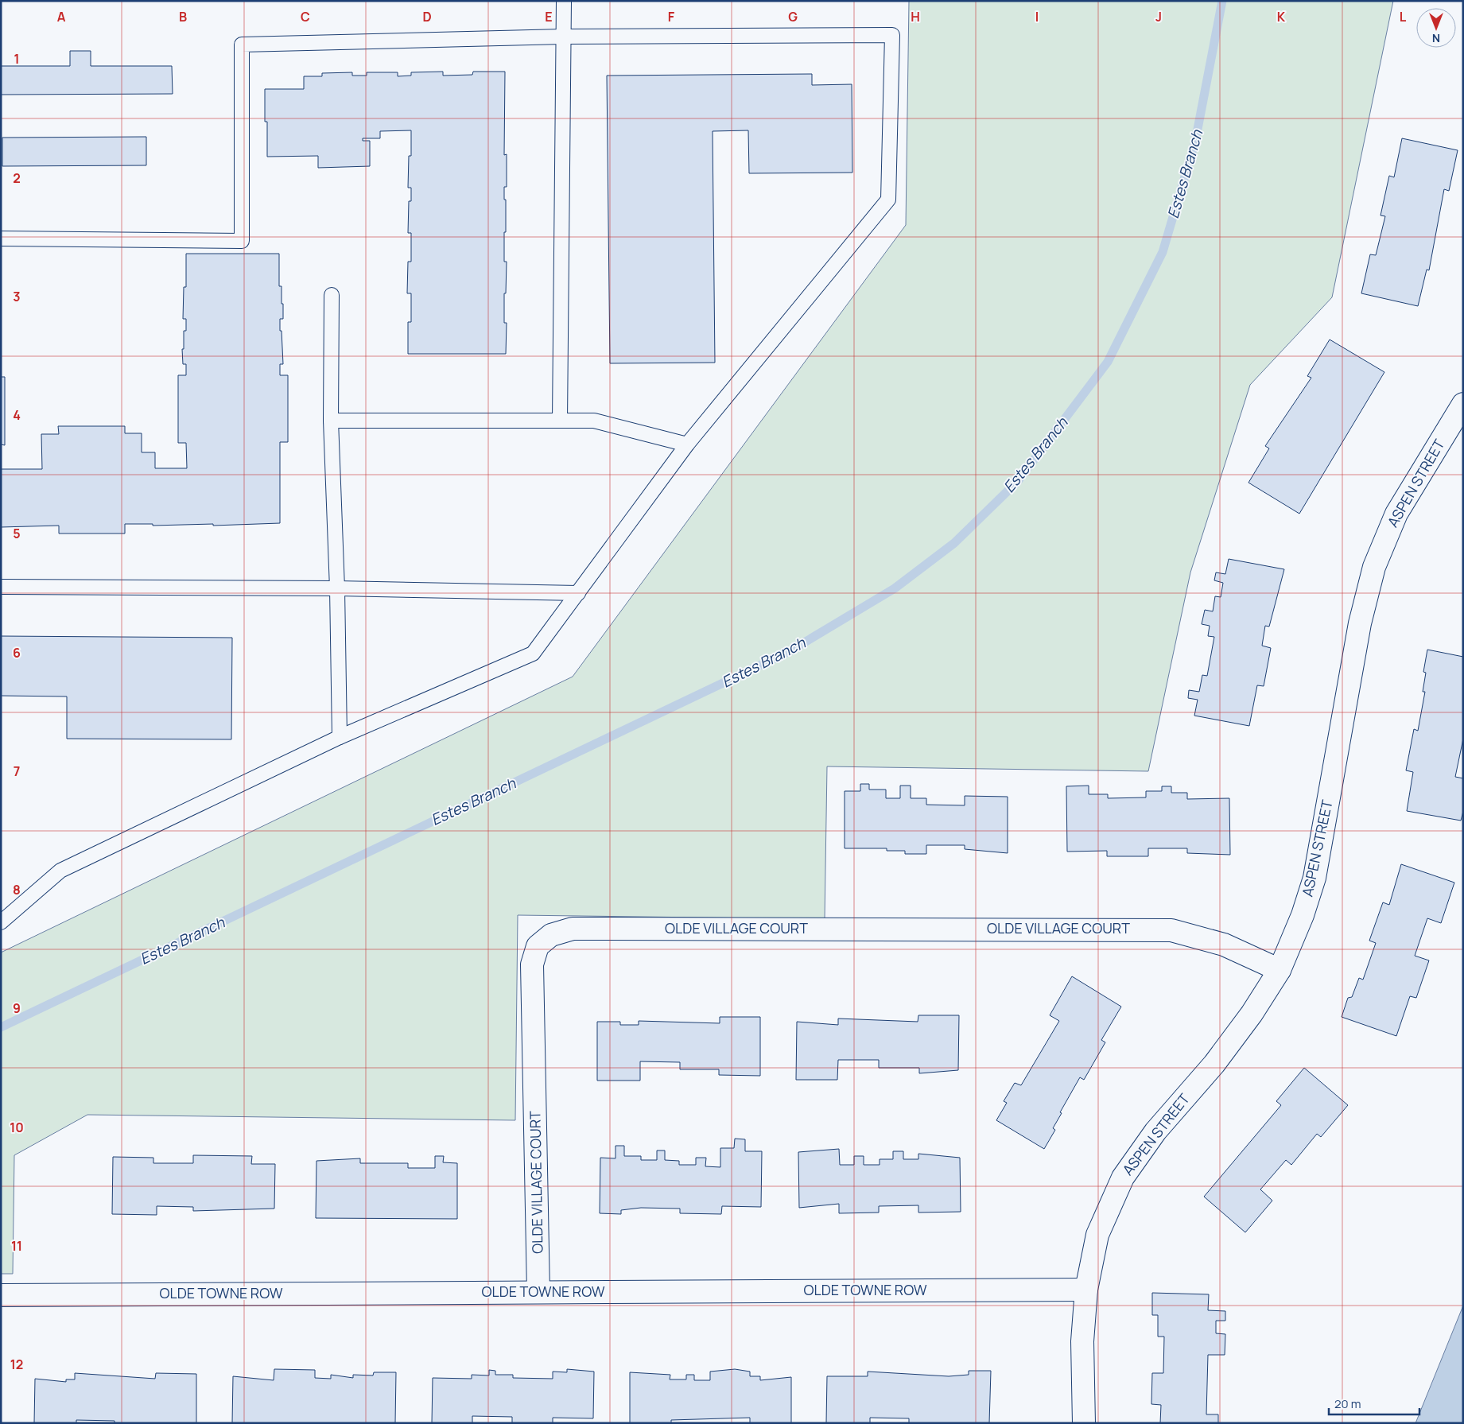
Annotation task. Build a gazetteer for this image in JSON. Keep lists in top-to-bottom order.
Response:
{
  "streets": {
    "street": ["ASPEN STREET", "OLDE VILLAGE COURT", "OLDE TOWNE ROW"]
  },
  "crossings": [
    ["ASPEN STREET", "OLDE VILLAGE COURT"],
    ["ASPEN STREET", "OLDE TOWNE ROW"],
    ["OLDE VILLAGE COURT", "OLDE TOWNE ROW"]
  ],
  "water": ["Estes Branch"],
  "scale_bar": "20 m",
  "north": "bottom",
  "grid": {
    "columns": [
      "A",
      "B",
      "C",
      "D",
      "E",
      "F",
      "G",
      "H",
      "I",
      "J",
      "K",
      "L"
    ],
    "rows": [
      "1",
      "2",
      "3",
      "4",
      "5",
      "6",
      "7",
      "8",
      "9",
      "10",
      "11",
      "12"
    ]
  }
}
